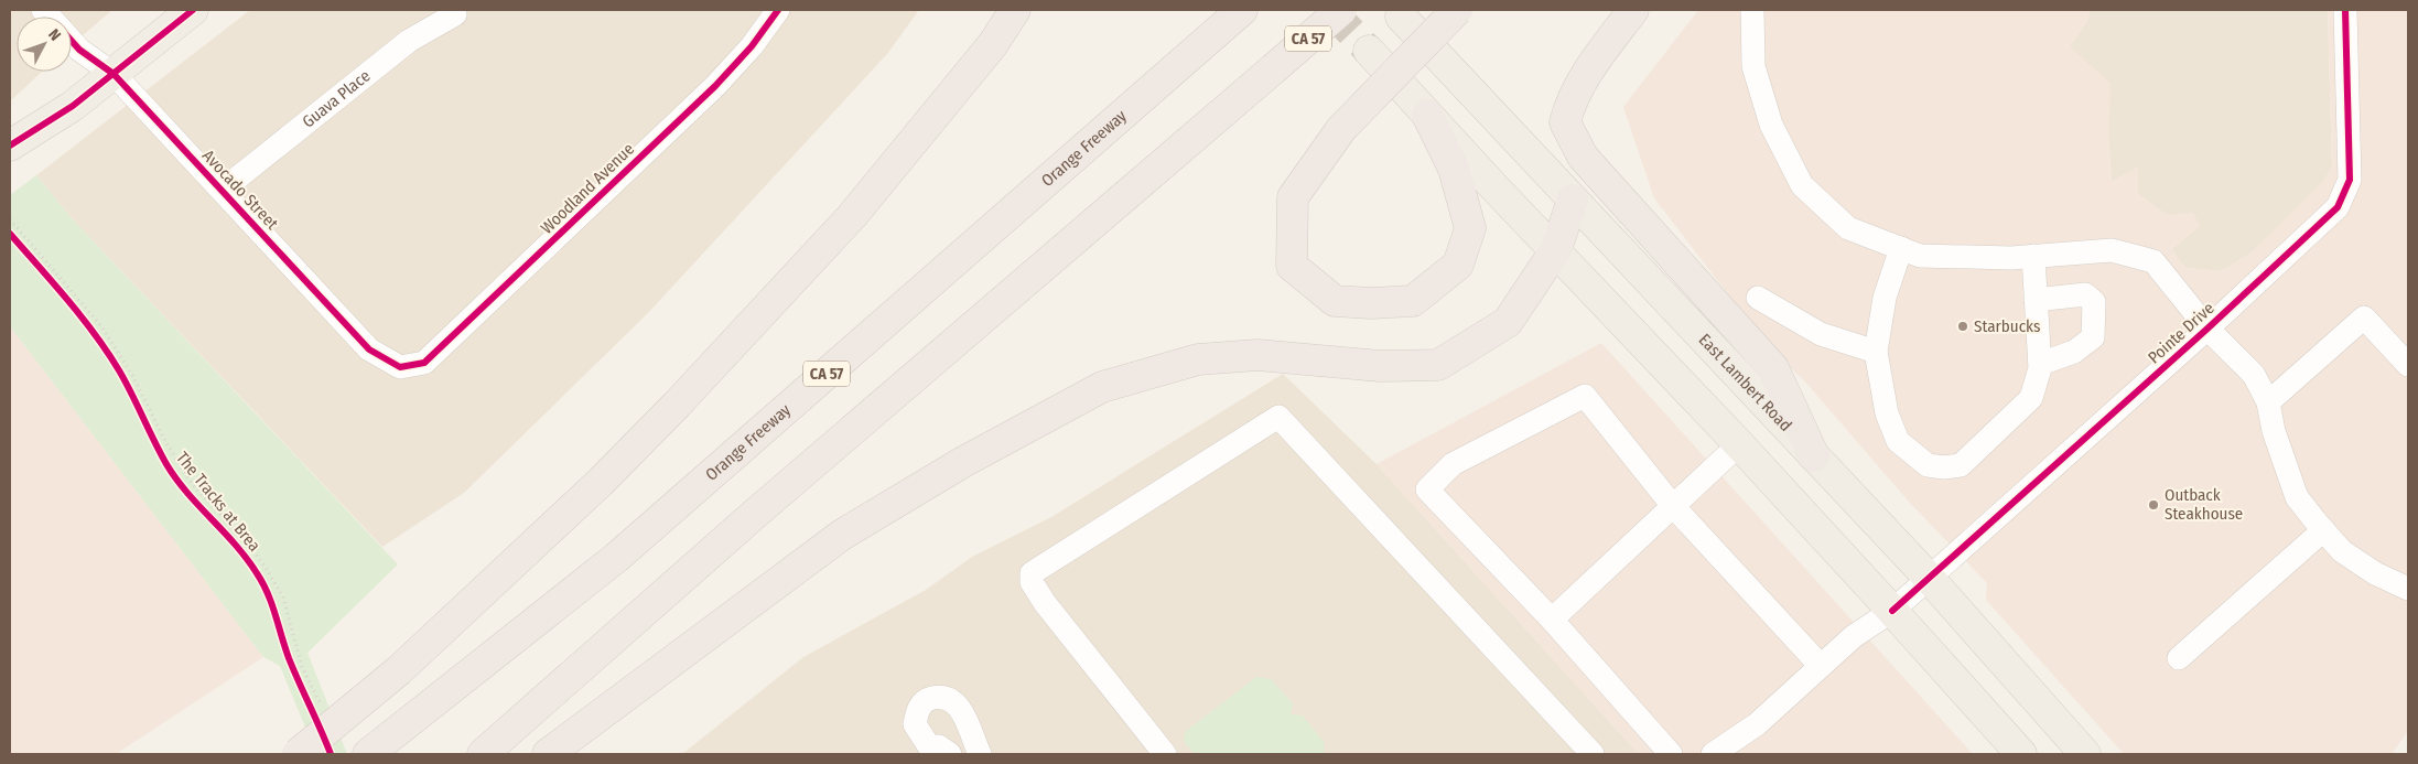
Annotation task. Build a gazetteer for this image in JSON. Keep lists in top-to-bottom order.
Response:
{
  "streets": {
    "highway": ["CA 57", "Orange Freeway"],
    "main road": ["East Lambert Road"],
    "street": [
      "Guava Place",
      "Woodland Avenue",
      "Avocado Street",
      "Pointe Drive"
    ],
    "cycle path": ["The Tracks at Brea"]
  },
  "crossings": [
    ["Guava Place", "Avocado Street"],
    ["Woodland Avenue", "Avocado Street"],
    ["Pointe Drive", "East Lambert Road"]
  ],
  "places": ["Starbucks", "Outback Steakhouse"],
  "north": "top right"
}
